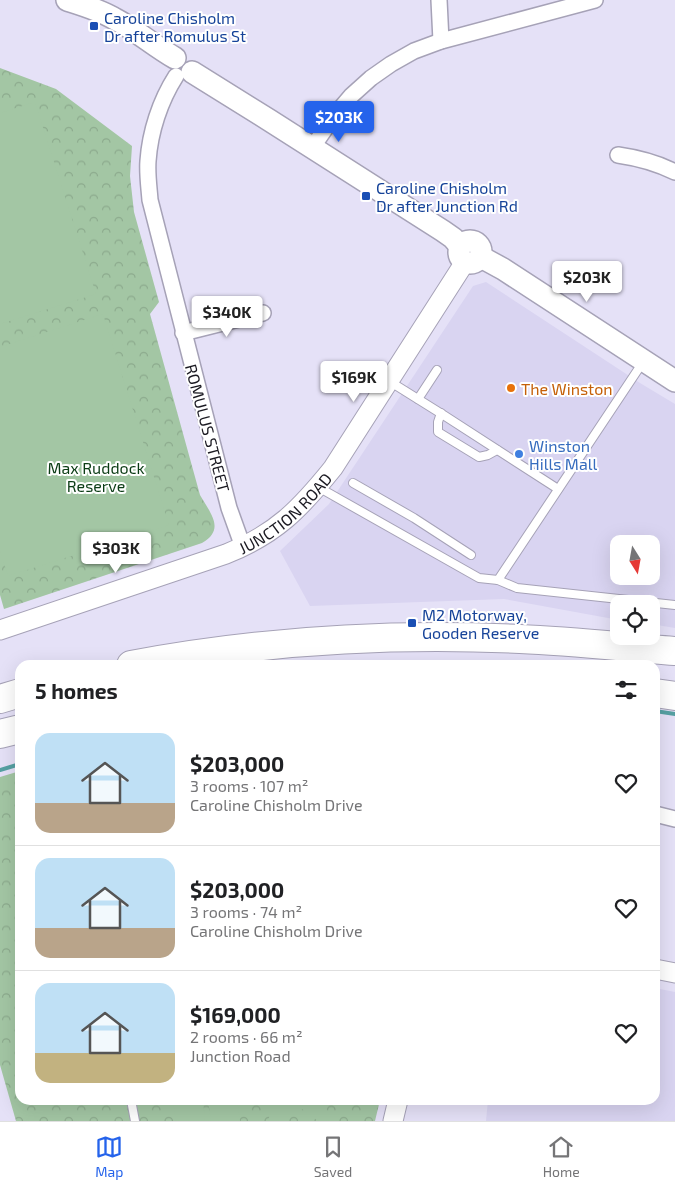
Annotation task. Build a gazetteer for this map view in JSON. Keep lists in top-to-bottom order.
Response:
{
  "streets": {
    "street": ["ROMULUS STREET", "JUNCTION ROAD"]
  },
  "crossings": [
    ["ROMULUS STREET", "JUNCTION ROAD"]
  ],
  "parks": ["Max Ruddock Reserve"],
  "places": {
    "transit": ["Caroline Chisholm Dr after Romulus St", "Caroline Chisholm Dr after Junction Rd", "M2 Motorway, Gooden Reserve"],
    "other": ["The Winston", "Winston Hills Mall"]
  },
  "north": "bottom",
  "page": {
    "price": [
      "$203K",
      "$203K",
      "$340K",
      "$169K",
      "$303K"
    ],
    "heading": "5 homes",
    "list": [
      {
        "name": "$203,000",
        "note": "3 rooms · 107 m² · Caroline Chisholm Drive"
      },
      {
        "name": "$203,000",
        "note": "3 rooms · 74 m² · Caroline Chisholm Drive"
      },
      {
        "name": "$169,000",
        "note": "2 rooms · 66 m² · Junction Road"
      }
    ],
    "tabs": ["Map", "Saved", "Home"]
  }
}
